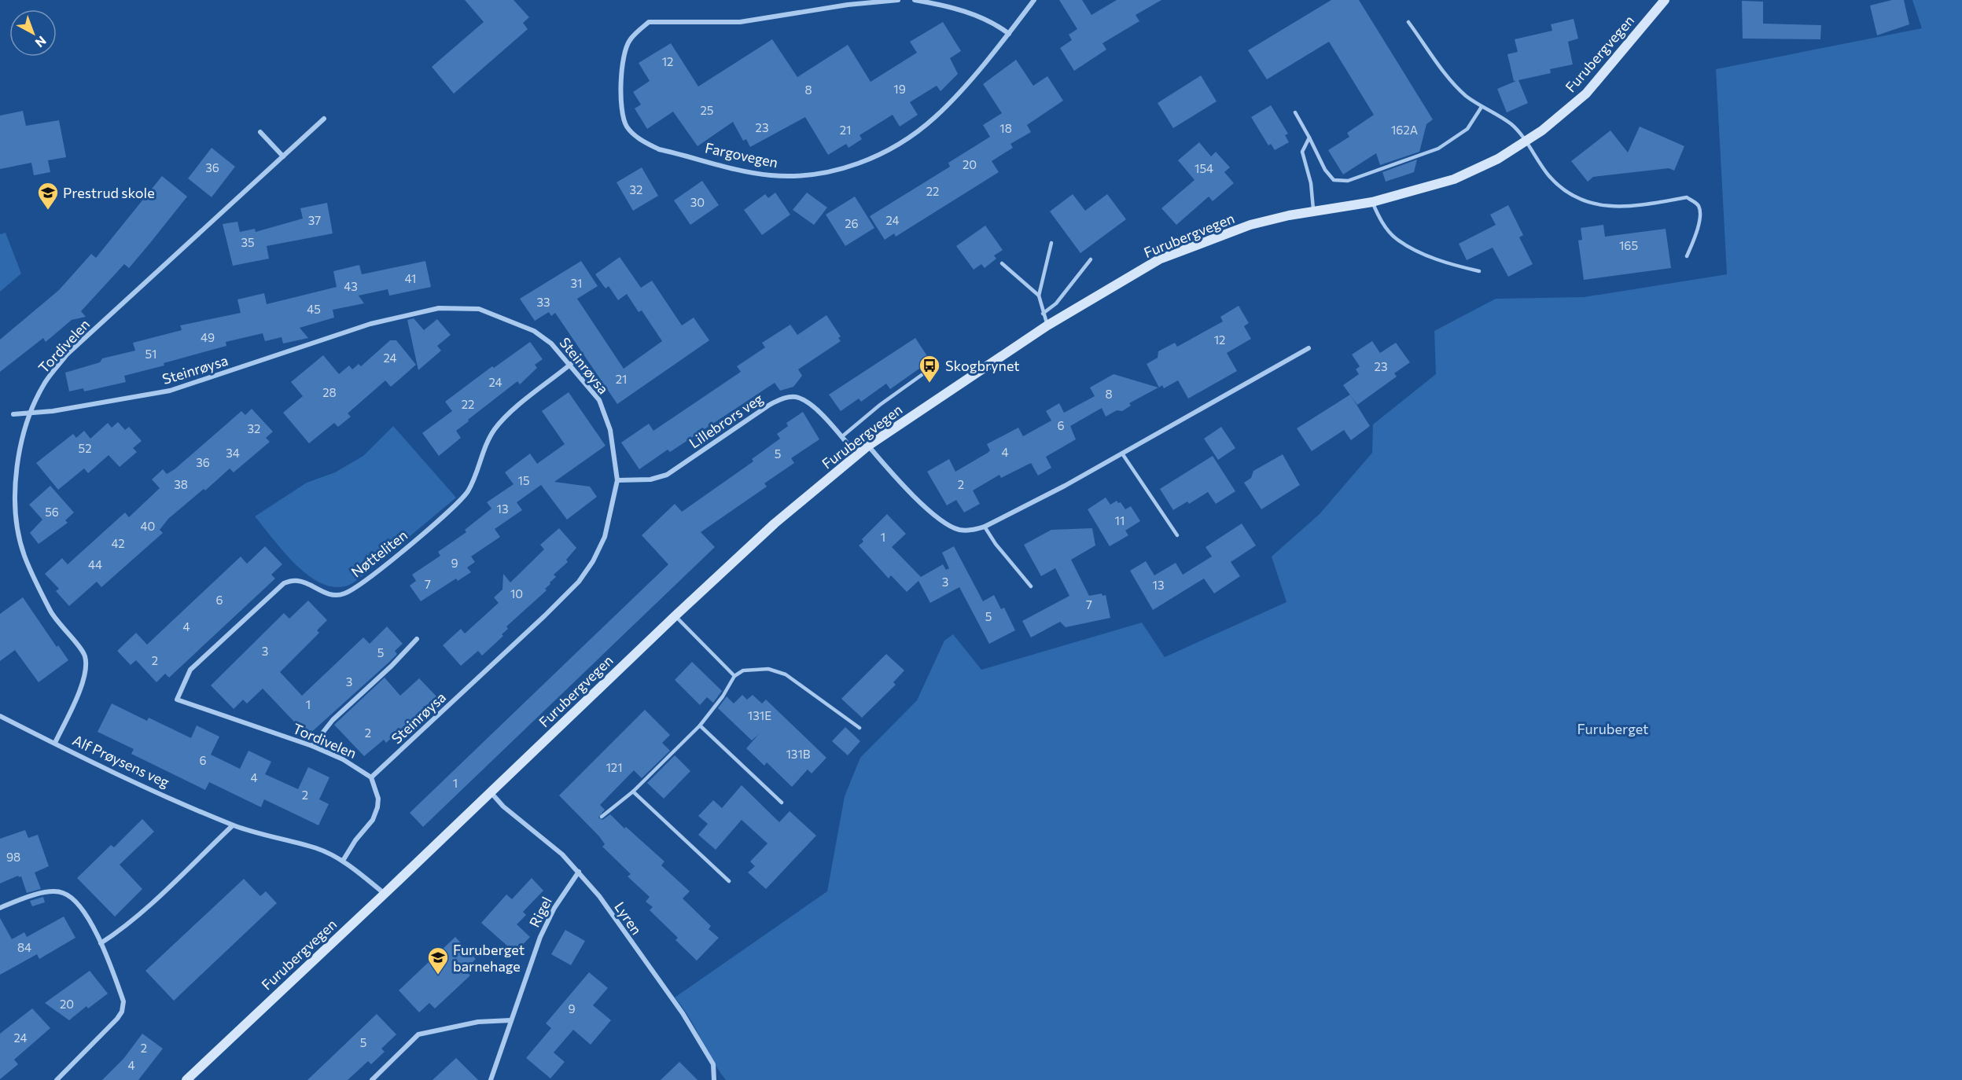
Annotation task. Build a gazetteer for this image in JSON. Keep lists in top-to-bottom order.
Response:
{
  "streets": {
    "main road": ["Furubergvegen"],
    "street": [
      "Fargovegen",
      "Tordivelen",
      "Steinrøysa",
      "Lillebrors veg",
      "Nøtteliten",
      "Alf Prøysens veg",
      "Rigel",
      "Lyren"
    ]
  },
  "crossings": [
    ["Furubergvegen", "Lillebrors veg"],
    ["Furubergvegen", "Alf Prøysens veg"],
    ["Furubergvegen", "Lyren"],
    ["Tordivelen", "Steinrøysa"],
    ["Tordivelen", "Nøtteliten"],
    ["Tordivelen", "Alf Prøysens veg"],
    ["Steinrøysa", "Lillebrors veg"],
    ["Steinrøysa", "Nøtteliten"],
    ["Rigel", "Lyren"]
  ],
  "parks": ["Furuberget"],
  "places": {
    "school or university": ["Prestrud skole", "Furuberget barnehage"],
    "bus stop": ["Skogbrynet"]
  },
  "house_numbers": [
    "12",
    "19",
    "8",
    "25",
    "23",
    "18",
    "21",
    "162A",
    "20",
    "36",
    "154",
    "32",
    "22",
    "30",
    "37",
    "24",
    "26",
    "35",
    "165",
    "41",
    "31",
    "43",
    "33",
    "45",
    "49",
    "12",
    "51",
    "24",
    "23",
    "21",
    "24",
    "28",
    "8",
    "22",
    "6",
    "32",
    "52",
    "4",
    "34",
    "5",
    "36",
    "15",
    "38",
    "2",
    "13",
    "56",
    "11",
    "40",
    "1",
    "42",
    "9",
    "44",
    "3",
    "7",
    "13",
    "10",
    "6",
    "7",
    "5",
    "4",
    "3",
    "5",
    "2",
    "3",
    "1",
    "131E",
    "2",
    "131B",
    "6",
    "121",
    "4",
    "1",
    "2",
    "98",
    "84",
    "20",
    "9",
    "24",
    "5",
    "2",
    "4"
  ],
  "north": "bottom right"
}
